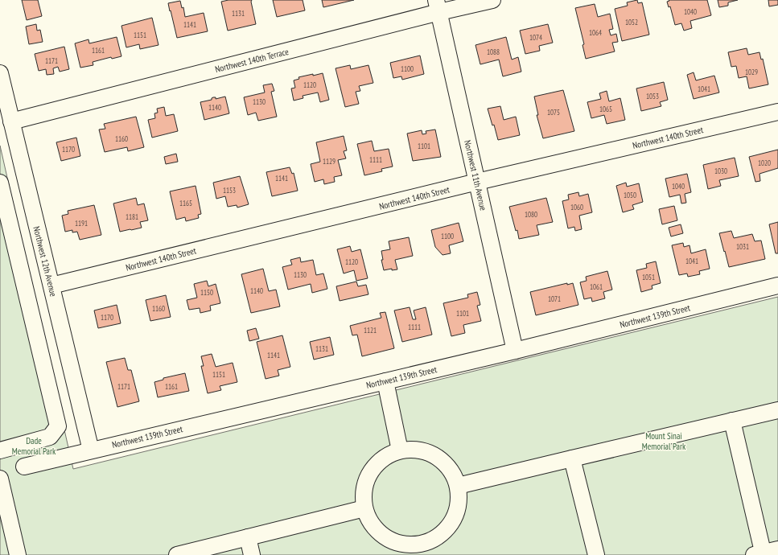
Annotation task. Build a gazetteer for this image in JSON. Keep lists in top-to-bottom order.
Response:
{
  "streets": {
    "street": [
      "Northwest 140th Terrace",
      "Northwest 140th Street",
      "Northwest 11th Avenue",
      "Northwest 12th Avenue",
      "Northwest 139th Street"
    ]
  },
  "crossings": [
    ["Northwest 140th Terrace", "Northwest 11th Avenue"],
    ["Northwest 140th Terrace", "Northwest 12th Avenue"],
    ["Northwest 140th Street", "Northwest 11th Avenue"],
    ["Northwest 140th Street", "Northwest 12th Avenue"],
    ["Northwest 11th Avenue", "Northwest 139th Street"],
    ["Northwest 12th Avenue", "Northwest 139th Street"]
  ],
  "parks": ["Mount Sinai Memorial Park", "Dade Memorial Park"],
  "house_numbers": [
    "1040",
    "1131",
    "1052",
    "1141",
    "1064",
    "1151",
    "1074",
    "1161",
    "1088",
    "1171",
    "1100",
    "1029",
    "1120",
    "1041",
    "1053",
    "1130",
    "1140",
    "1065",
    "1075",
    "1160",
    "1101",
    "1170",
    "1111",
    "1129",
    "1020",
    "1030",
    "1141",
    "1040",
    "1153",
    "1050",
    "1165",
    "1060",
    "1080",
    "1181",
    "1191",
    "1100",
    "1031",
    "1041",
    "1120",
    "1130",
    "1051",
    "1061",
    "1140",
    "1150",
    "1071",
    "1160",
    "1101",
    "1170",
    "1111",
    "1121",
    "1131",
    "1141",
    "1151",
    "1171",
    "1161"
  ]
}
